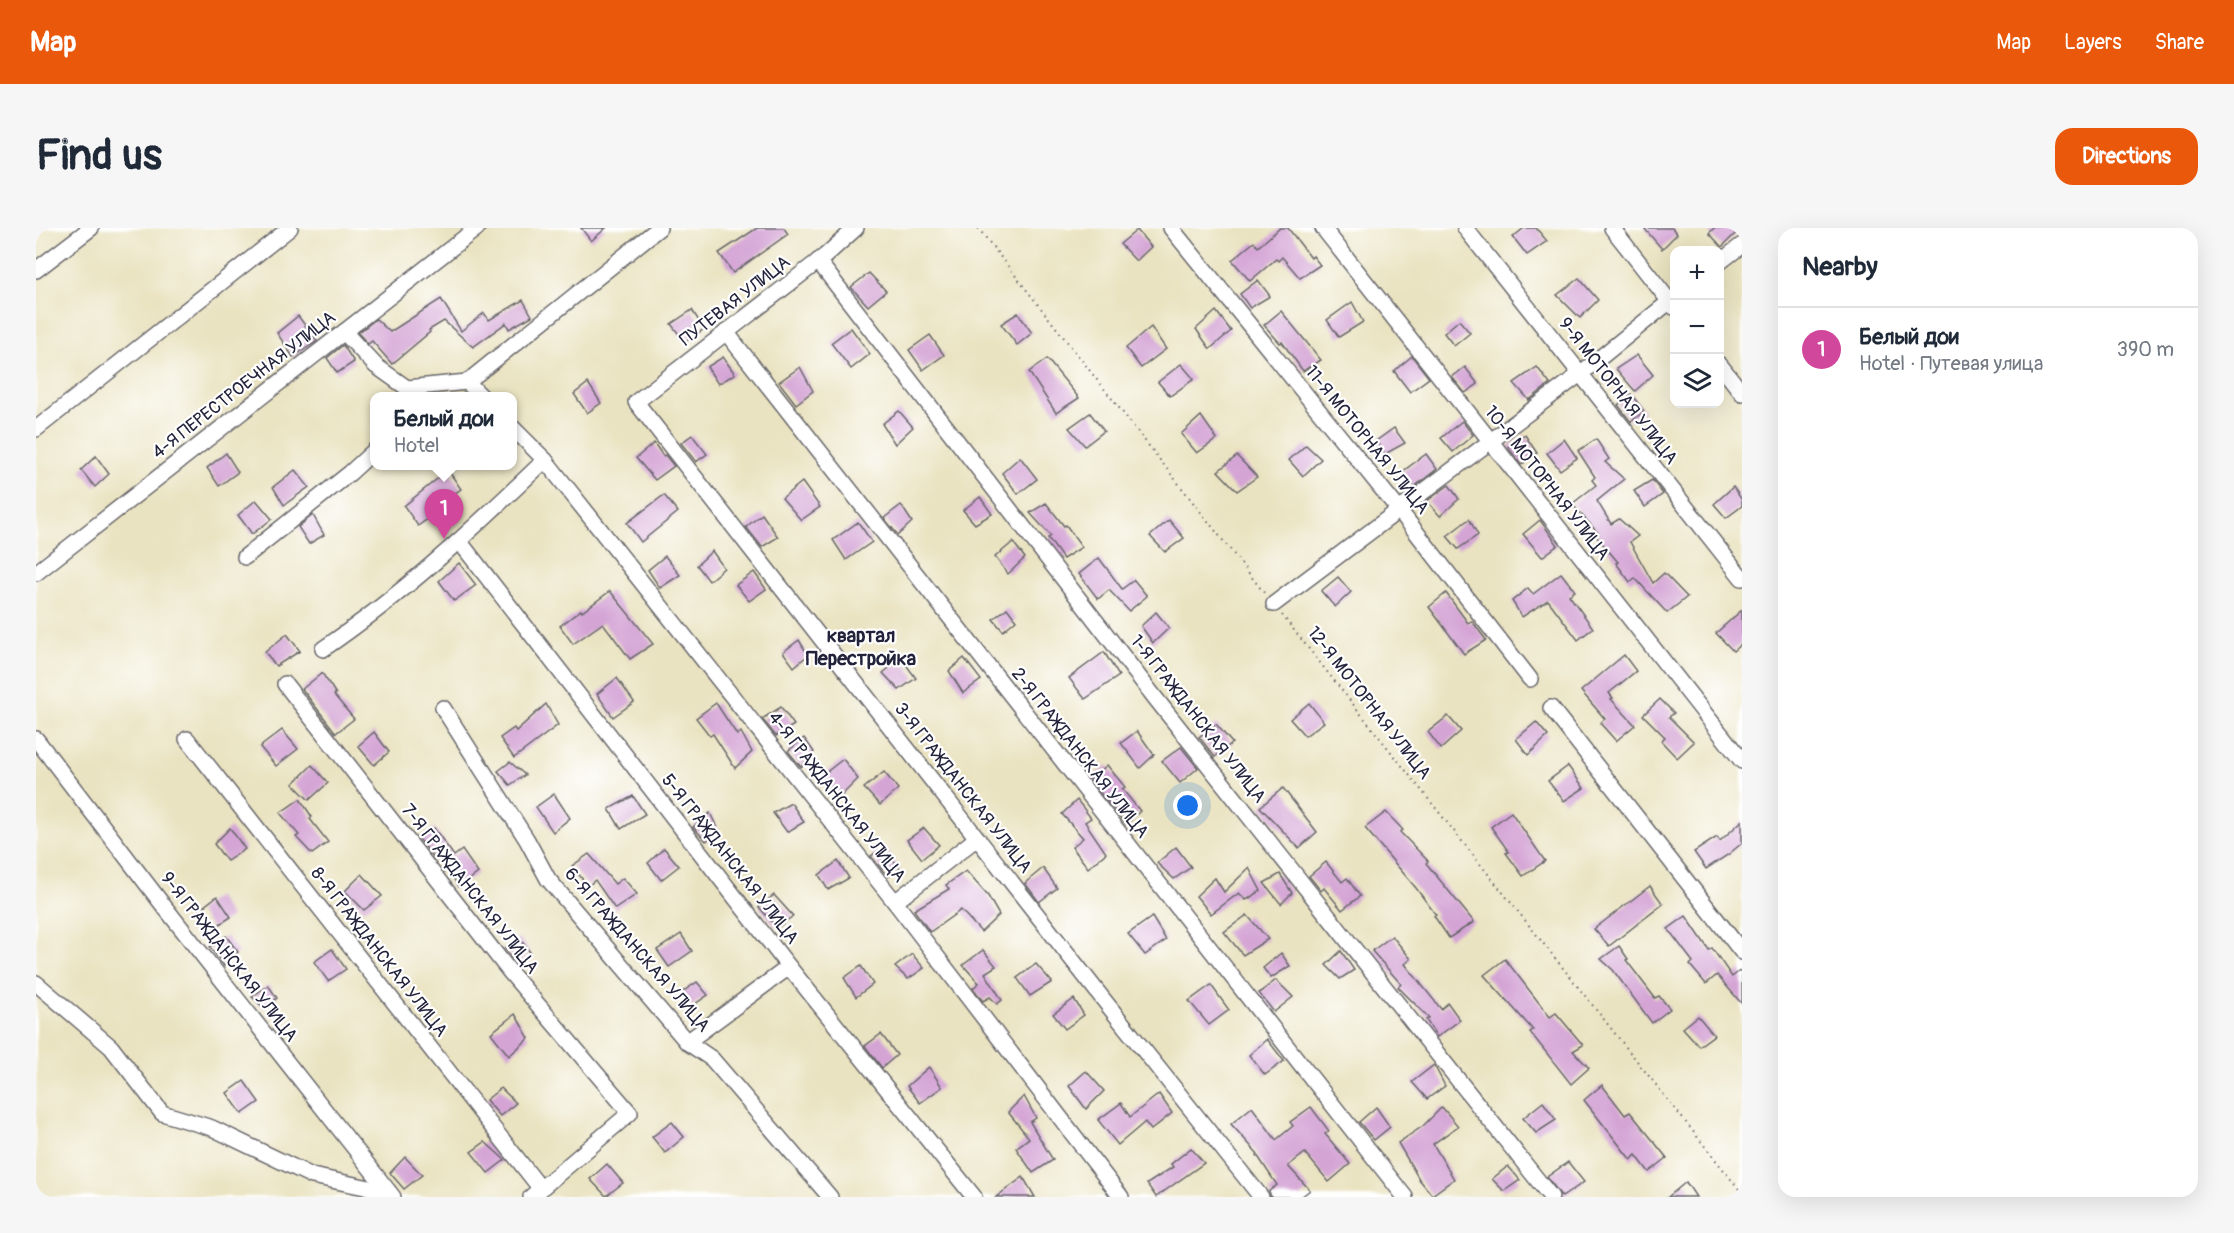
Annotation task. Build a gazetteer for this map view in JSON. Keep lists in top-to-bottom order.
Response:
{
  "streets": {
    "street": [
      "ПУТЕВАЯ УЛИЦА",
      "4-Я ПЕРЕСТРОЕЧНАЯ УЛИЦА",
      "9-Я МОТОРНАЯ УЛИЦА",
      "11-Я МОТОРНАЯ УЛИЦА",
      "10-Я МОТОРНАЯ УЛИЦА",
      "1-Я ГРАЖДАНСКАЯ УЛИЦА",
      "2-Я ГРАЖДАНСКАЯ УЛИЦА",
      "3-Я ГРАЖДАНСКАЯ УЛИЦА",
      "4-Я ГРАЖДАНСКАЯ УЛИЦА",
      "5-Я ГРАЖДАНСКАЯ УЛИЦА",
      "7-Я ГРАЖДАНСКАЯ УЛИЦА",
      "6-Я ГРАЖДАНСКАЯ УЛИЦА",
      "8-Я ГРАЖДАНСКАЯ УЛИЦА",
      "9-Я ГРАЖДАНСКАЯ УЛИЦА"
    ],
    "path": ["12-Я МОТОРНАЯ УЛИЦА"]
  },
  "crossings": [
    ["ПУТЕВАЯ УЛИЦА", "1-Я ГРАЖДАНСКАЯ УЛИЦА"],
    ["ПУТЕВАЯ УЛИЦА", "2-Я ГРАЖДАНСКАЯ УЛИЦА"],
    ["ПУТЕВАЯ УЛИЦА", "3-Я ГРАЖДАНСКАЯ УЛИЦА"],
    ["7-Я ГРАЖДАНСКАЯ УЛИЦА", "8-Я ГРАЖДАНСКАЯ УЛИЦА"]
  ],
  "districts": ["квартал Перестройка"],
  "page": {
    "header": "Map",
    "nav": ["Map", "Layers", "Share"],
    "buttons": "Directions",
    "title": "Find us",
    "heading": "Nearby",
    "map_buttons": ["+", "−"],
    "list": [
      {
        "mark": "1",
        "name": "Белый дои",
        "note": "Hotel · Путевая улица",
        "value": "390 m"
      }
    ],
    "popup": ["Белый дои", "Hotel"],
    "pins": "1"
  }
}
